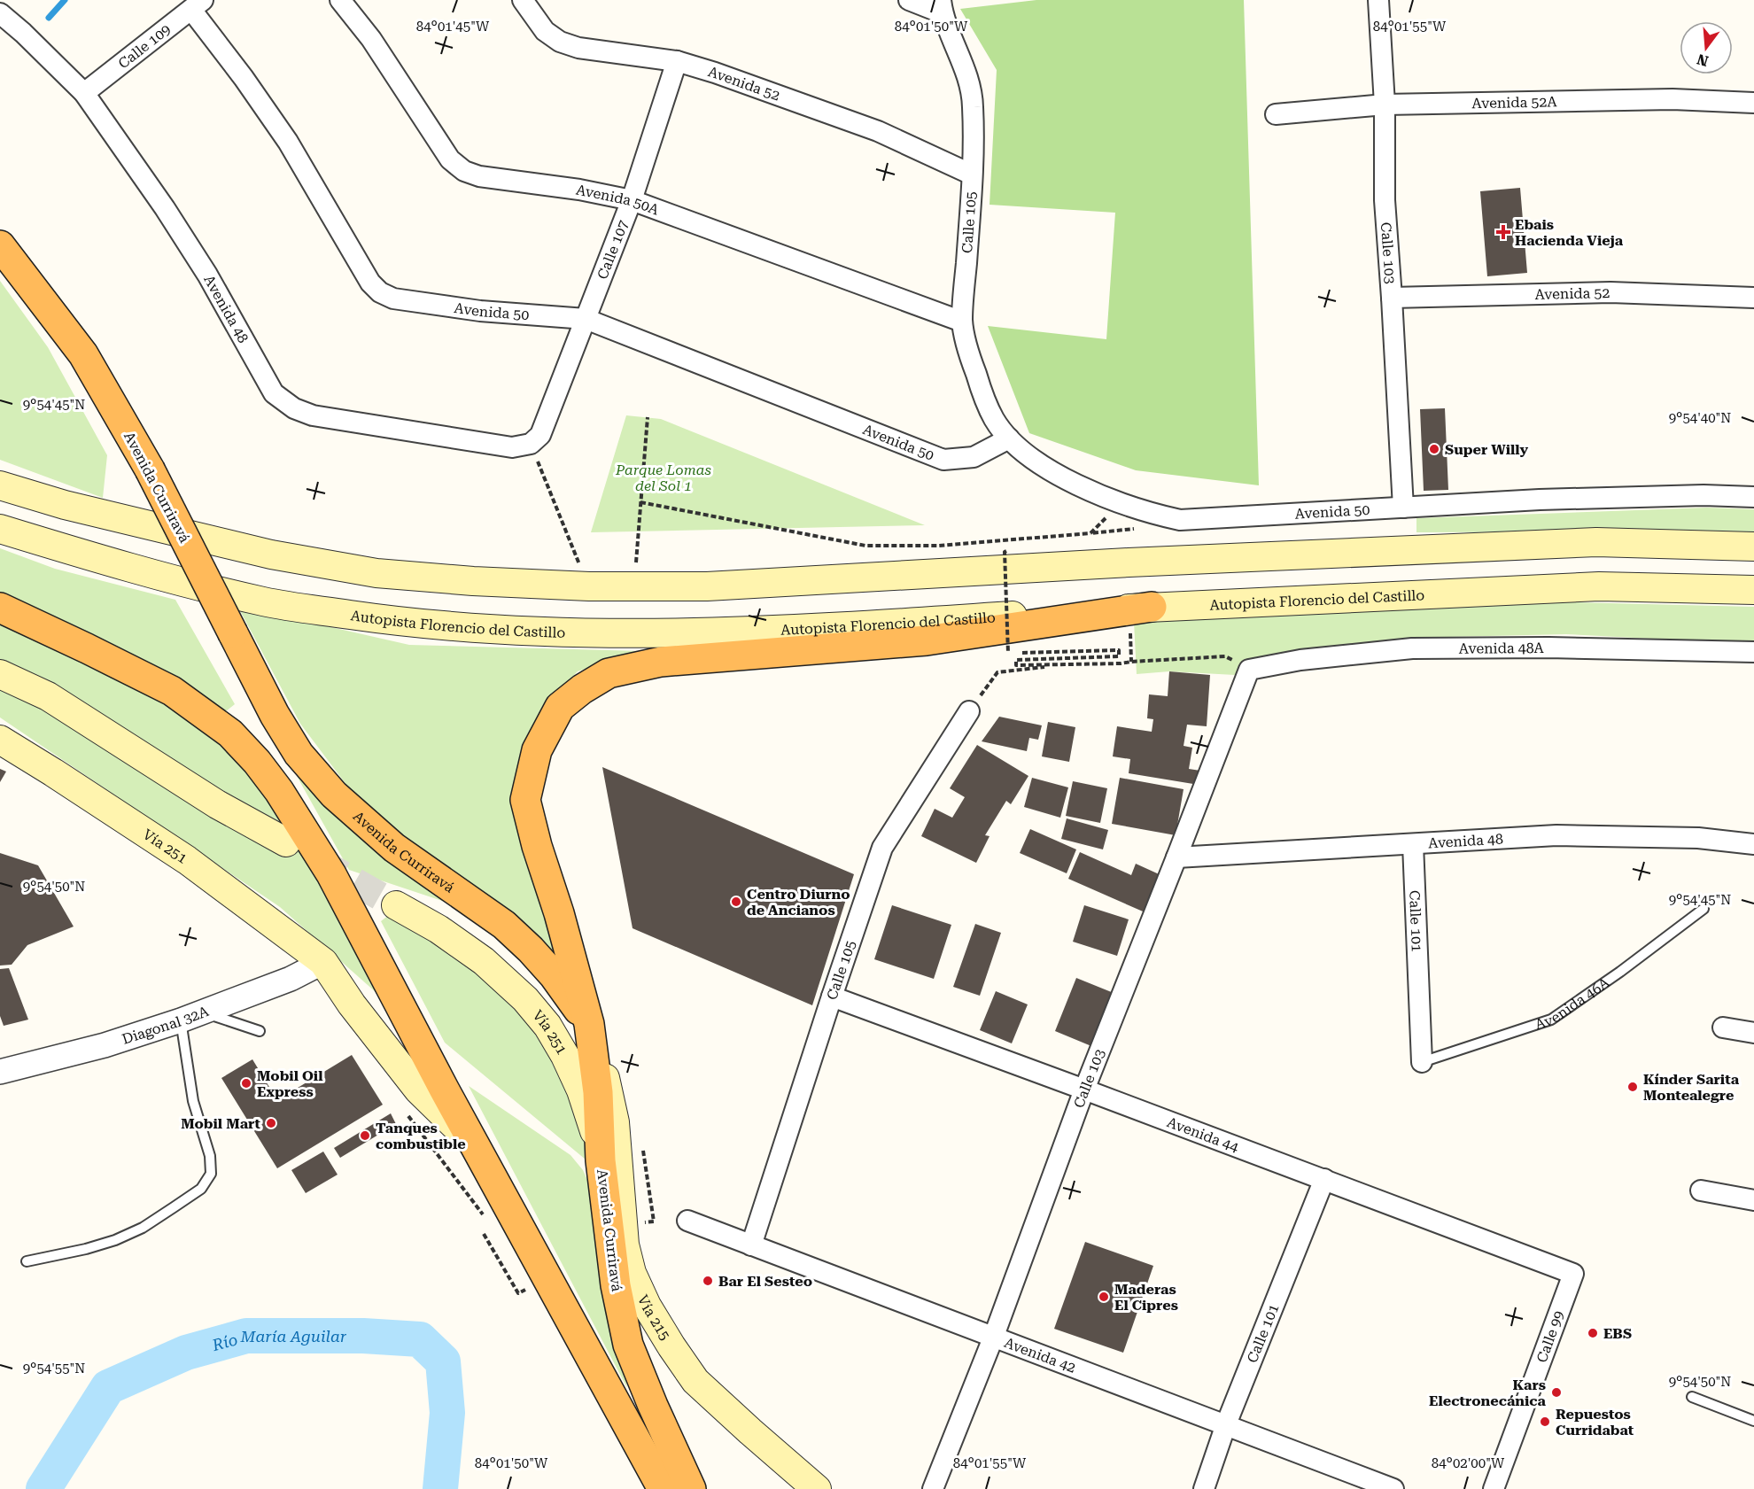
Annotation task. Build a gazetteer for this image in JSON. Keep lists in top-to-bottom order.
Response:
{
  "streets": {
    "highway": ["Avenida Curriravá"],
    "main road": ["Autopista Florencio del Castillo", "Vía 251", "Vía 215"],
    "street": [
      "Calle 109",
      "Avenida 52",
      "Avenida 52A",
      "Avenida 50A",
      "Calle 105",
      "Calle 107",
      "Calle 103",
      "Avenida 48",
      "Avenida 50",
      "Avenida 48A",
      "Calle 101",
      "Diagonal 32A",
      "Avenida 44",
      "Calle 99",
      "Avenida 42"
    ],
    "lane": ["Avenida 46A"]
  },
  "crossings": [
    ["Calle 109", "Avenida 48"],
    ["Calle 109", "Avenida 50"],
    ["Avenida 52", "Calle 105"],
    ["Avenida 52", "Calle 107"],
    ["Avenida 52", "Calle 103"],
    ["Avenida 52A", "Calle 103"],
    ["Avenida 50A", "Calle 105"],
    ["Avenida 50A", "Calle 107"],
    ["Calle 105", "Avenida 50"],
    ["Calle 105", "Avenida 44"],
    ["Calle 105", "Avenida 42"],
    ["Calle 107", "Avenida 48"],
    ["Calle 107", "Avenida 50"],
    ["Calle 103", "Avenida 48"],
    ["Calle 103", "Avenida 50"],
    ["Calle 103", "Avenida 48A"],
    ["Calle 103", "Avenida 44"],
    ["Calle 103", "Avenida 42"],
    ["Avenida 48", "Calle 101"],
    ["Avenida Curriravá", "Vía 251"],
    ["Avenida Curriravá", "Vía 215"],
    ["Vía 251", "Diagonal 32A"],
    ["Calle 101", "Avenida 46A"],
    ["Calle 101", "Avenida 44"],
    ["Calle 101", "Avenida 42"],
    ["Avenida 44", "Calle 99"]
  ],
  "water": ["Río María Aguilar"],
  "parks": ["Parque Lomas del Sol 1"],
  "places": {
    "health": ["Ebais Hacienda Vieja"],
    "other": [
      "Super Willy",
      "Centro Diurno de Ancianos",
      "Mobil Oil Express",
      "Kínder Sarita Montealegre",
      "Mobil Mart",
      "Tanques combustible",
      "Bar El Sesteo",
      "Maderas El Cipres",
      "EBS",
      "Kars Electronecánica",
      "Repuestos Curridabat"
    ]
  },
  "north": "bottom",
  "coordinates": [
    "84°01'45\"W",
    "84°01'50\"W",
    "84°01'55\"W",
    "9°54'45\"N",
    "9°54'40\"N",
    "9°54'50\"N",
    "9°54'55\"N",
    "84°02'00\"W"
  ]
}
